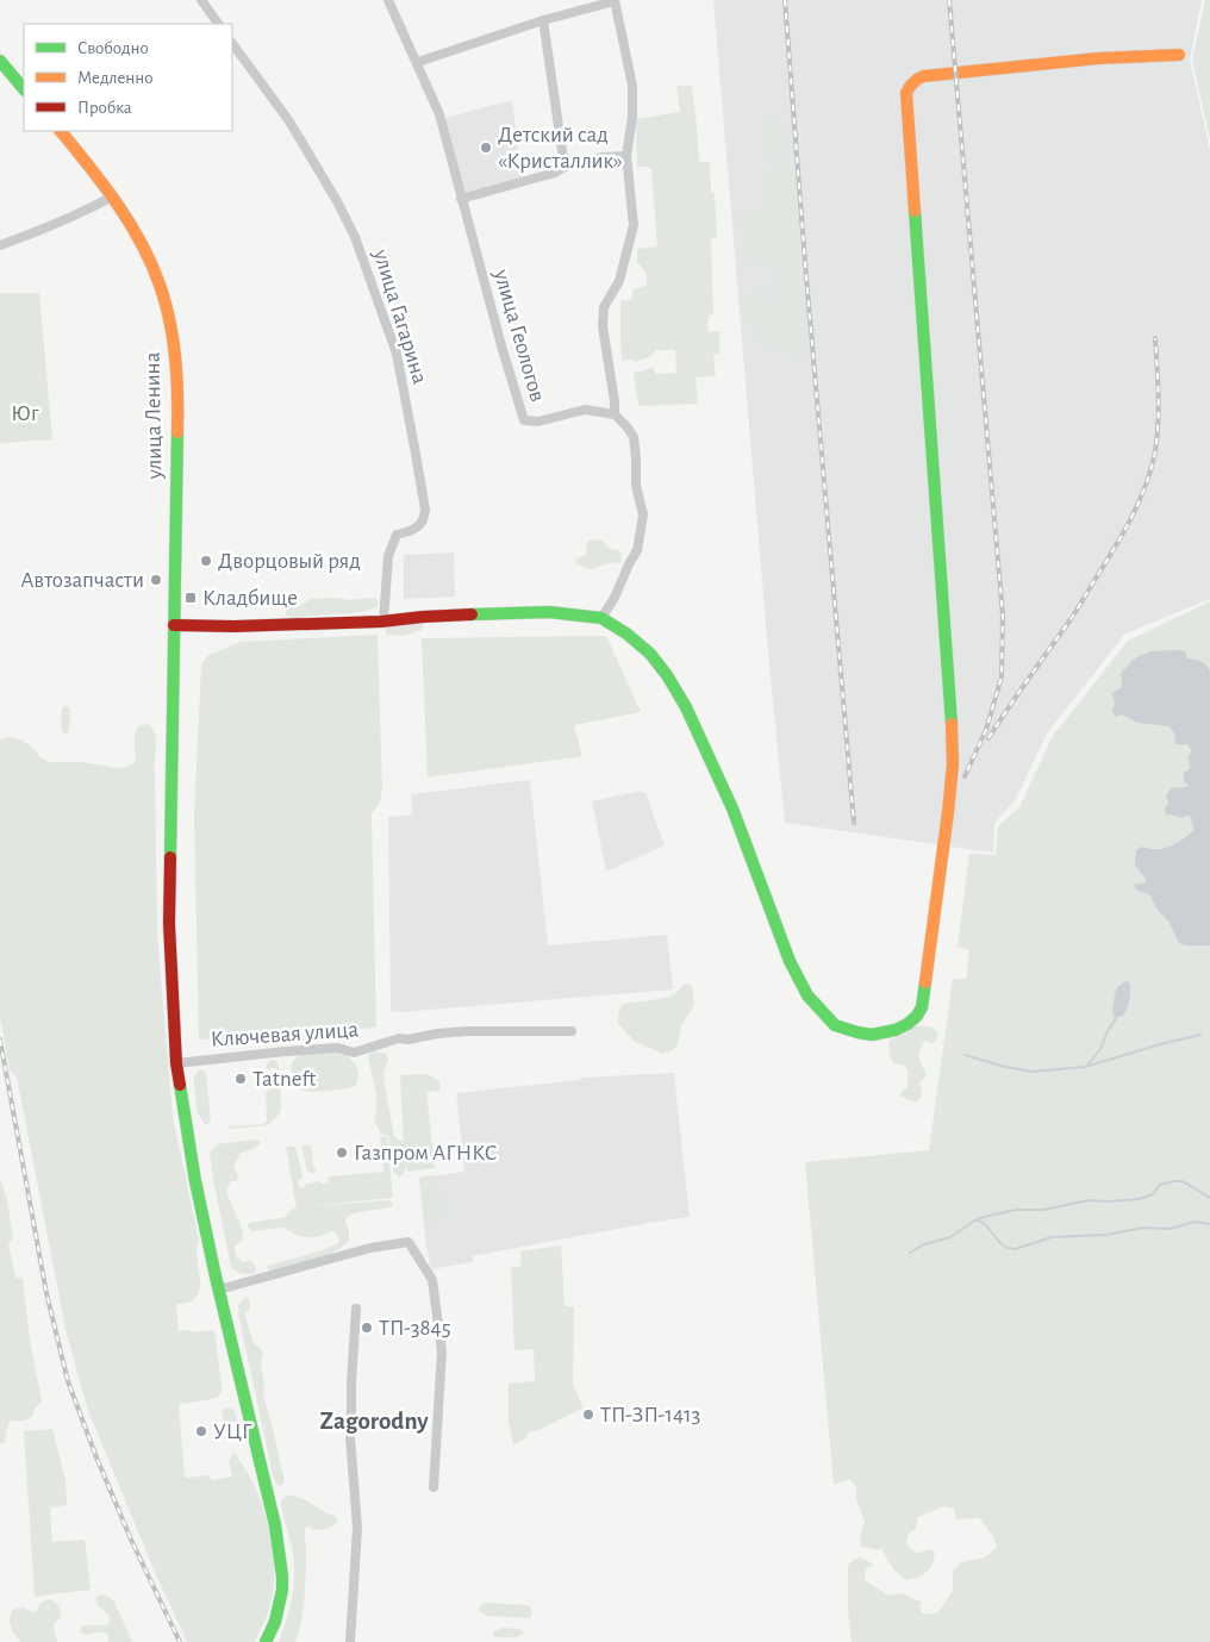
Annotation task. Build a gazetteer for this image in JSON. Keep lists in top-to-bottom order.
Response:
{
  "streets": {
    "street": [
      "улица Гагарина",
      "улица Геологов",
      "улица Ленина",
      "Ключевая улица"
    ]
  },
  "crossings": [
    ["улица Ленина", "Ключевая улица"]
  ],
  "districts": ["Zagorodny"],
  "parks": ["Юг"],
  "places": {
    "other": [
      "Детский сад «Кристаллик»",
      "Дворцовый ряд",
      "Автозапчасти",
      "Tatneft",
      "Газпром АГНКС",
      "ТП-3845",
      "ТП-ЗП-1413",
      "УЦГ"
    ],
    "transit": ["Кладбище"]
  },
  "legend": ["Свободно", "Медленно", "Пробка"]
}
